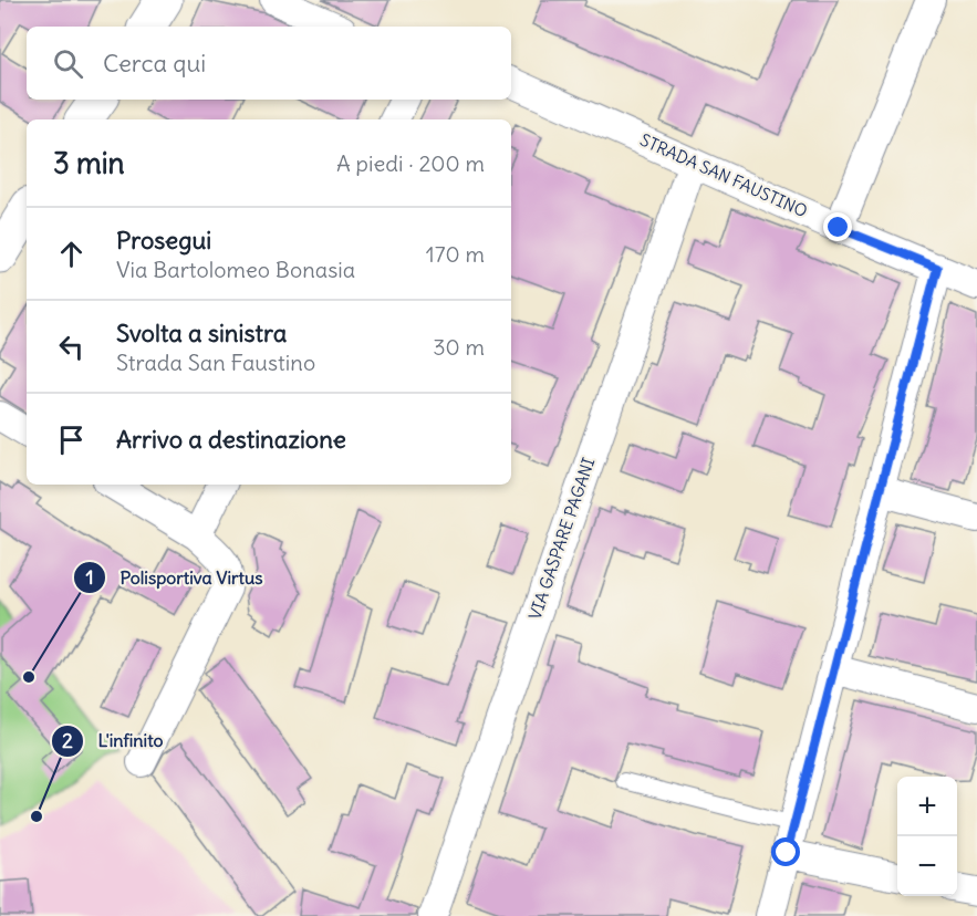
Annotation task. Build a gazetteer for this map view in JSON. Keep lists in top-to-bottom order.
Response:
{
  "streets": {
    "street": ["STRADA SAN FAUSTINO", "VIA GASPARE PAGANI"]
  },
  "crossings": [
    ["STRADA SAN FAUSTINO", "VIA GASPARE PAGANI"]
  ],
  "places": ["Polisportiva Virtus", "L'infinito"],
  "page": {
    "search": "Cerca qui",
    "heading": ["3 min", "A piedi · 200 m"],
    "list": [
      ["Prosegui", "Via Bartolomeo Bonasia", "170 m"],
      ["Svolta a sinistra", "Strada San Faustino", "30 m"],
      "Arrivo a destinazione"
    ],
    "map_buttons": ["+", "−"]
  }
}
